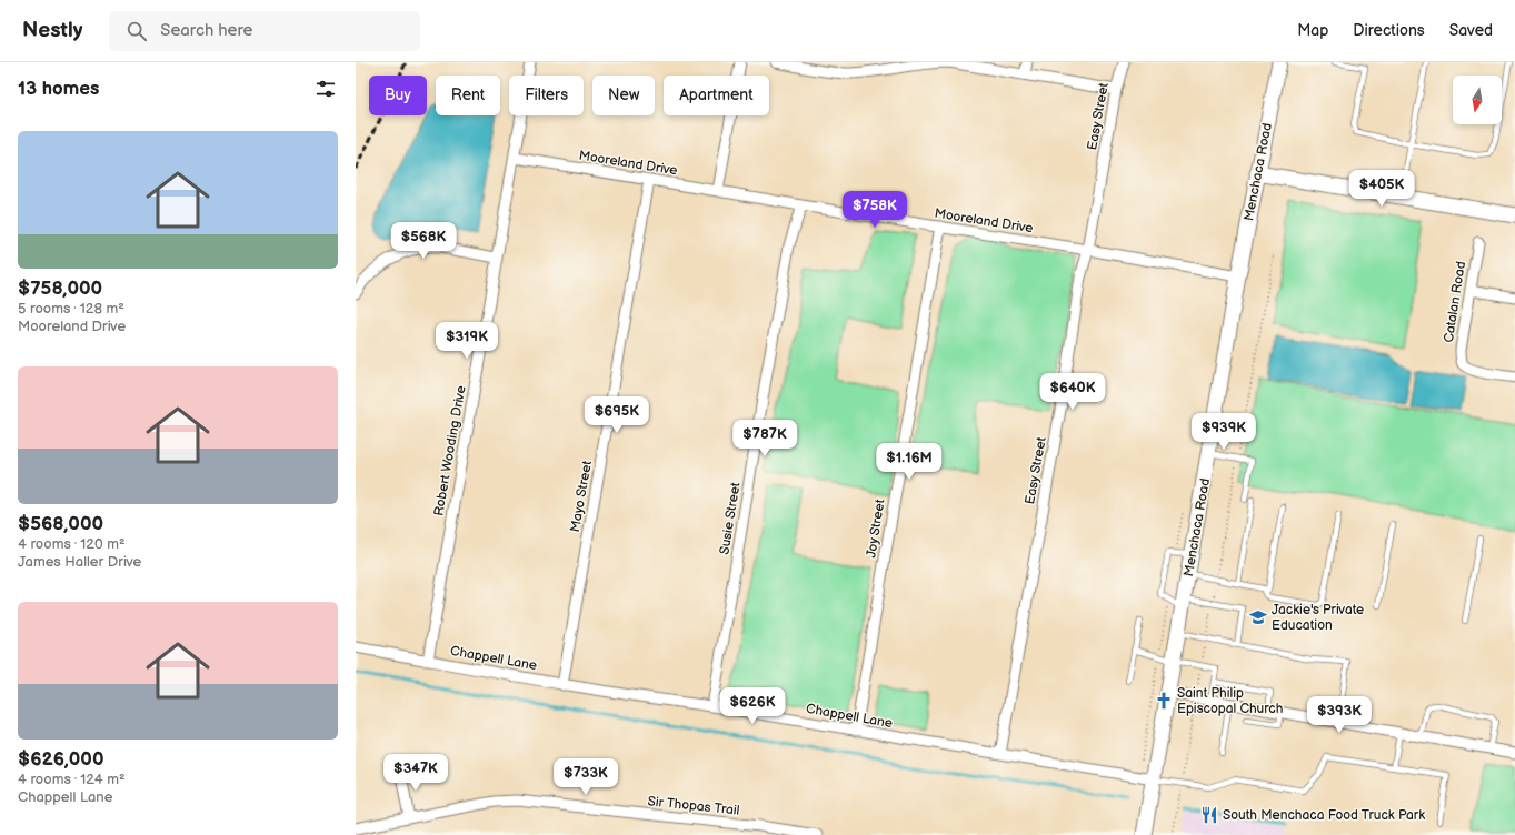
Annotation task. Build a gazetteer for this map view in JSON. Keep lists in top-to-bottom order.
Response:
{
  "streets": {
    "main road": ["Menchaca Road"],
    "street": [
      "Easy Street",
      "Mooreland Drive",
      "Catalan Road",
      "Robert Wooding Drive",
      "Mayo Street",
      "Susie Street",
      "Joy Street",
      "Chappell Lane",
      "Sir Thopas Trail"
    ]
  },
  "crossings": [
    ["Easy Street", "Mooreland Drive"],
    ["Easy Street", "Chappell Lane"],
    ["Mooreland Drive", "Menchaca Road"],
    ["Mooreland Drive", "Robert Wooding Drive"],
    ["Mooreland Drive", "Mayo Street"],
    ["Mooreland Drive", "Susie Street"],
    ["Mooreland Drive", "Joy Street"],
    ["Menchaca Road", "Chappell Lane"],
    ["Robert Wooding Drive", "Chappell Lane"],
    ["Mayo Street", "Chappell Lane"],
    ["Susie Street", "Chappell Lane"],
    ["Joy Street", "Chappell Lane"]
  ],
  "places": {
    "school or university": ["Jackie's Private Education"],
    "church": ["Saint Philip Episcopal Church"],
    "restaurant": ["South Menchaca Food Truck Park"]
  },
  "north": "bottom",
  "page": {
    "header": "Nestly",
    "search": "Search here",
    "nav": ["Map", "Directions", "Saved"],
    "heading": "13 homes",
    "chip": [
      "Buy",
      "Rent",
      "Filters",
      "New",
      "Apartment"
    ],
    "list": [
      {
        "name": "$758,000",
        "note": "5 rooms · 128 m² · Mooreland Drive"
      },
      {
        "name": "$568,000",
        "note": "4 rooms · 120 m² · James Haller Drive"
      },
      {
        "name": "$626,000",
        "note": "4 rooms · 124 m² · Chappell Lane"
      }
    ],
    "price": [
      "$405K",
      "$758K",
      "$568K",
      "$319K",
      "$640K",
      "$695K",
      "$939K",
      "$787K",
      "$1.16M",
      "$626K",
      "$393K",
      "$347K",
      "$733K"
    ]
  }
}
